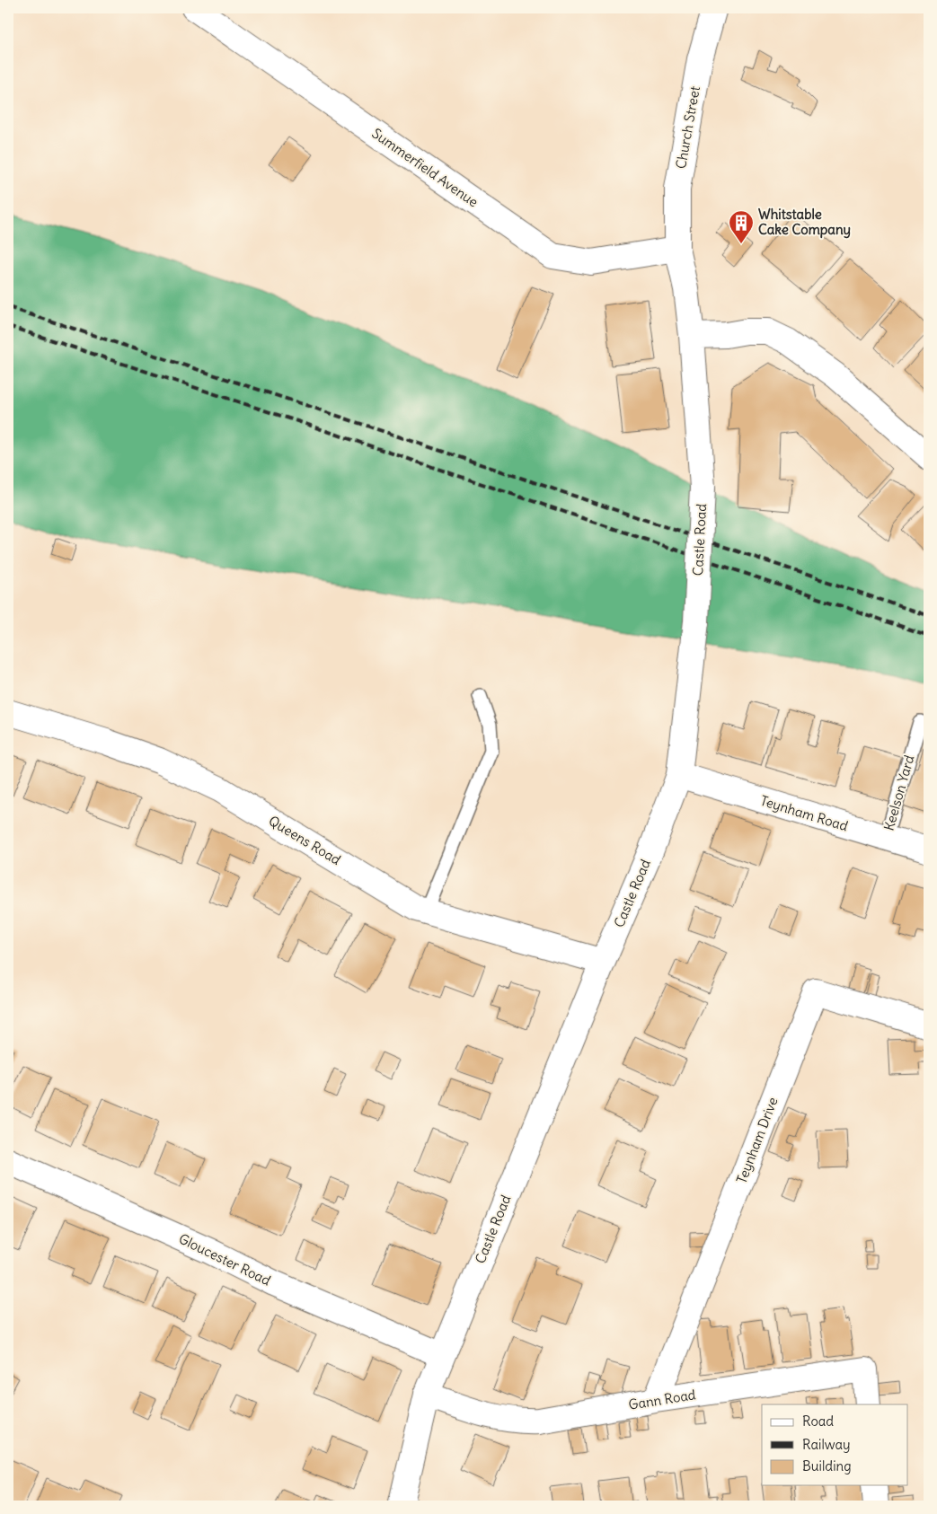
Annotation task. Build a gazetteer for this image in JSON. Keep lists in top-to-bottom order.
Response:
{
  "streets": {
    "street": [
      "Church Street",
      "Summerfield Avenue",
      "Castle Road",
      "Teynham Road",
      "Queens Road",
      "Teynham Drive",
      "Gloucester Road",
      "Gann Road"
    ],
    "lane": ["Keelson Yard"]
  },
  "crossings": [
    ["Church Street", "Summerfield Avenue"],
    ["Church Street", "Castle Road"],
    ["Summerfield Avenue", "Castle Road"],
    ["Castle Road", "Teynham Road"],
    ["Castle Road", "Queens Road"],
    ["Castle Road", "Gloucester Road"],
    ["Castle Road", "Gann Road"],
    ["Keelson Yard", "Teynham Road"],
    ["Teynham Drive", "Gann Road"]
  ],
  "places": {
    "building": ["Whitstable Cake Company"]
  },
  "legend": ["Road", "Railway", "Building"]
}
